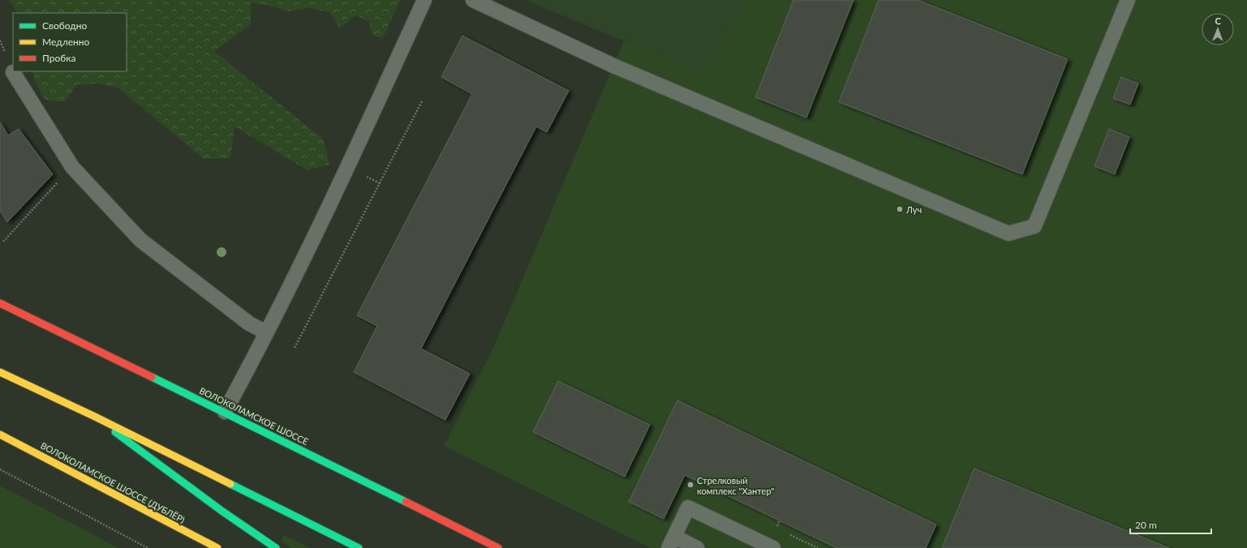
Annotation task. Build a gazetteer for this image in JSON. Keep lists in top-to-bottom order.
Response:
{
  "streets": {
    "main road": ["ВОЛОКОЛАМСКОЕ ШОССЕ", "ВОЛОКОЛАМСКОЕ ШОССЕ (ДУБЛЁР)"]
  },
  "places": ["Луч", "Стрелковый комплекс \"Хантер\""],
  "legend": ["Свободно", "Медленно", "Пробка"],
  "scale_bar": "20 m",
  "north": "top"
}
